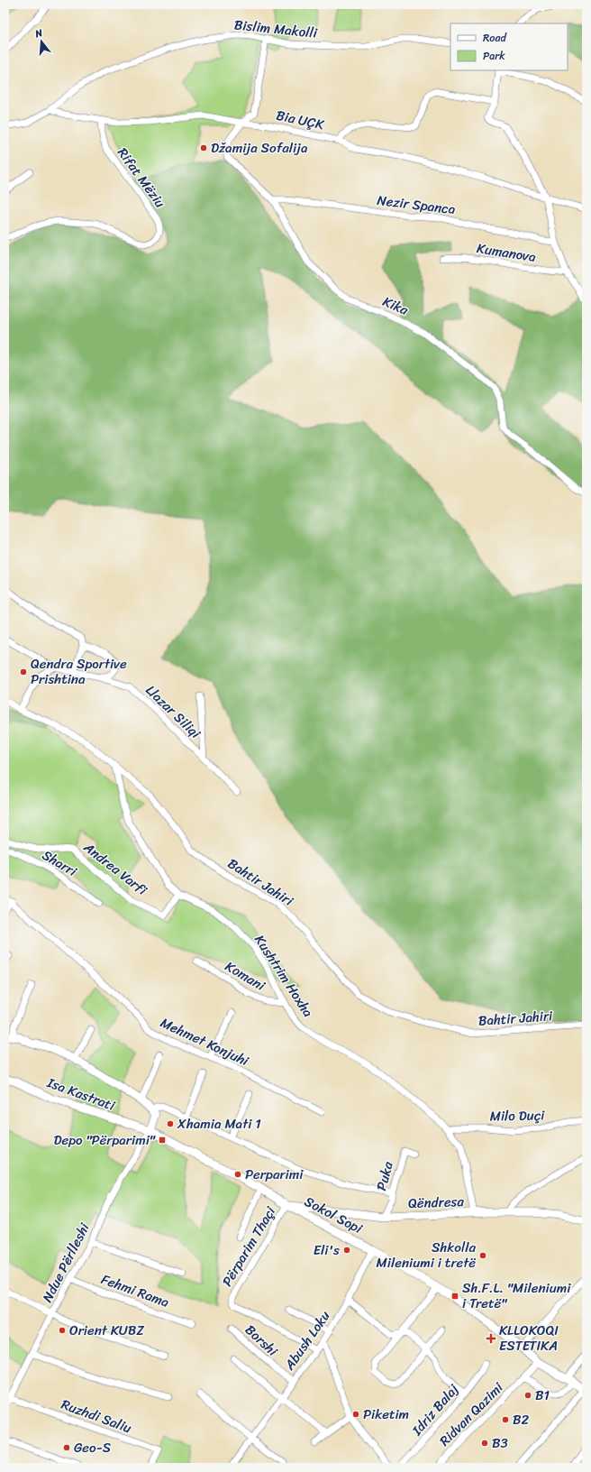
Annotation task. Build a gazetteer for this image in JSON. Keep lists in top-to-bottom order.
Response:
{
  "streets": {
    "street": [
      "Bislim Makolli",
      "Bia UÇK",
      "Rifat Mëziu",
      "Nezir Spanca",
      "Kumanova",
      "Kika",
      "Llazar Siliqi",
      "Sharri",
      "Andrea Varfi",
      "Bahtir Jahiri",
      "Komani",
      "Kushtrim Hoxha",
      "Mehmet Konjuhi",
      "Isa Kastrati",
      "Milo Duçi",
      "Puka",
      "Qëndresa",
      "Sokol Sopi",
      "Përparim Thaçi",
      "Ndue Përlleshi",
      "Fehmi Rama",
      "Borshi",
      "Abush Loku",
      "Idriz Balaj",
      "Ridvan Qazimi",
      "Ruzhdi Saliu"
    ]
  },
  "crossings": [
    ["Bislim Makolli", "Bia UÇK"],
    ["Bia UÇK", "Rifat Mëziu"],
    ["Bia UÇK", "Kika"],
    ["Nezir Spanca", "Kika"],
    ["Andrea Varfi", "Kushtrim Hoxha"],
    ["Bahtir Jahiri", "Kushtrim Hoxha"],
    ["Komani", "Kushtrim Hoxha"],
    ["Kushtrim Hoxha", "Milo Duçi"],
    ["Kushtrim Hoxha", "Qëndresa"],
    ["Isa Kastrati", "Sokol Sopi"],
    ["Isa Kastrati", "Ndue Përlleshi"],
    ["Puka", "Qëndresa"],
    ["Qëndresa", "Sokol Sopi"],
    ["Qëndresa", "Përparim Thaçi"],
    ["Sokol Sopi", "Përparim Thaçi"],
    ["Sokol Sopi", "Ndue Përlleshi"],
    ["Sokol Sopi", "Abush Loku"],
    ["Sokol Sopi", "Ridvan Qazimi"],
    ["Përparim Thaçi", "Abush Loku"],
    ["Ndue Përlleshi", "Fehmi Rama"],
    ["Ndue Përlleshi", "Ruzhdi Saliu"],
    ["Borshi", "Abush Loku"]
  ],
  "places": {
    "other": [
      "Džamija Sofalija",
      "Qendra Sportive Prishtina",
      "Xhamia Mati 1",
      "Perparimi",
      "Eli's",
      "Shkolla Mileniumi i tretë",
      "Orient KUBZ",
      "B1",
      "Piketim",
      "B2",
      "B3",
      "Geo-S"
    ],
    "transit": ["Depo \"Përparimi\"", "Sh.F.L. \"Mileniumi i Tretë\""],
    "health": ["KLLOKOQI ESTETIKA"]
  },
  "legend": ["Road", "Park"],
  "north": "top"
}
